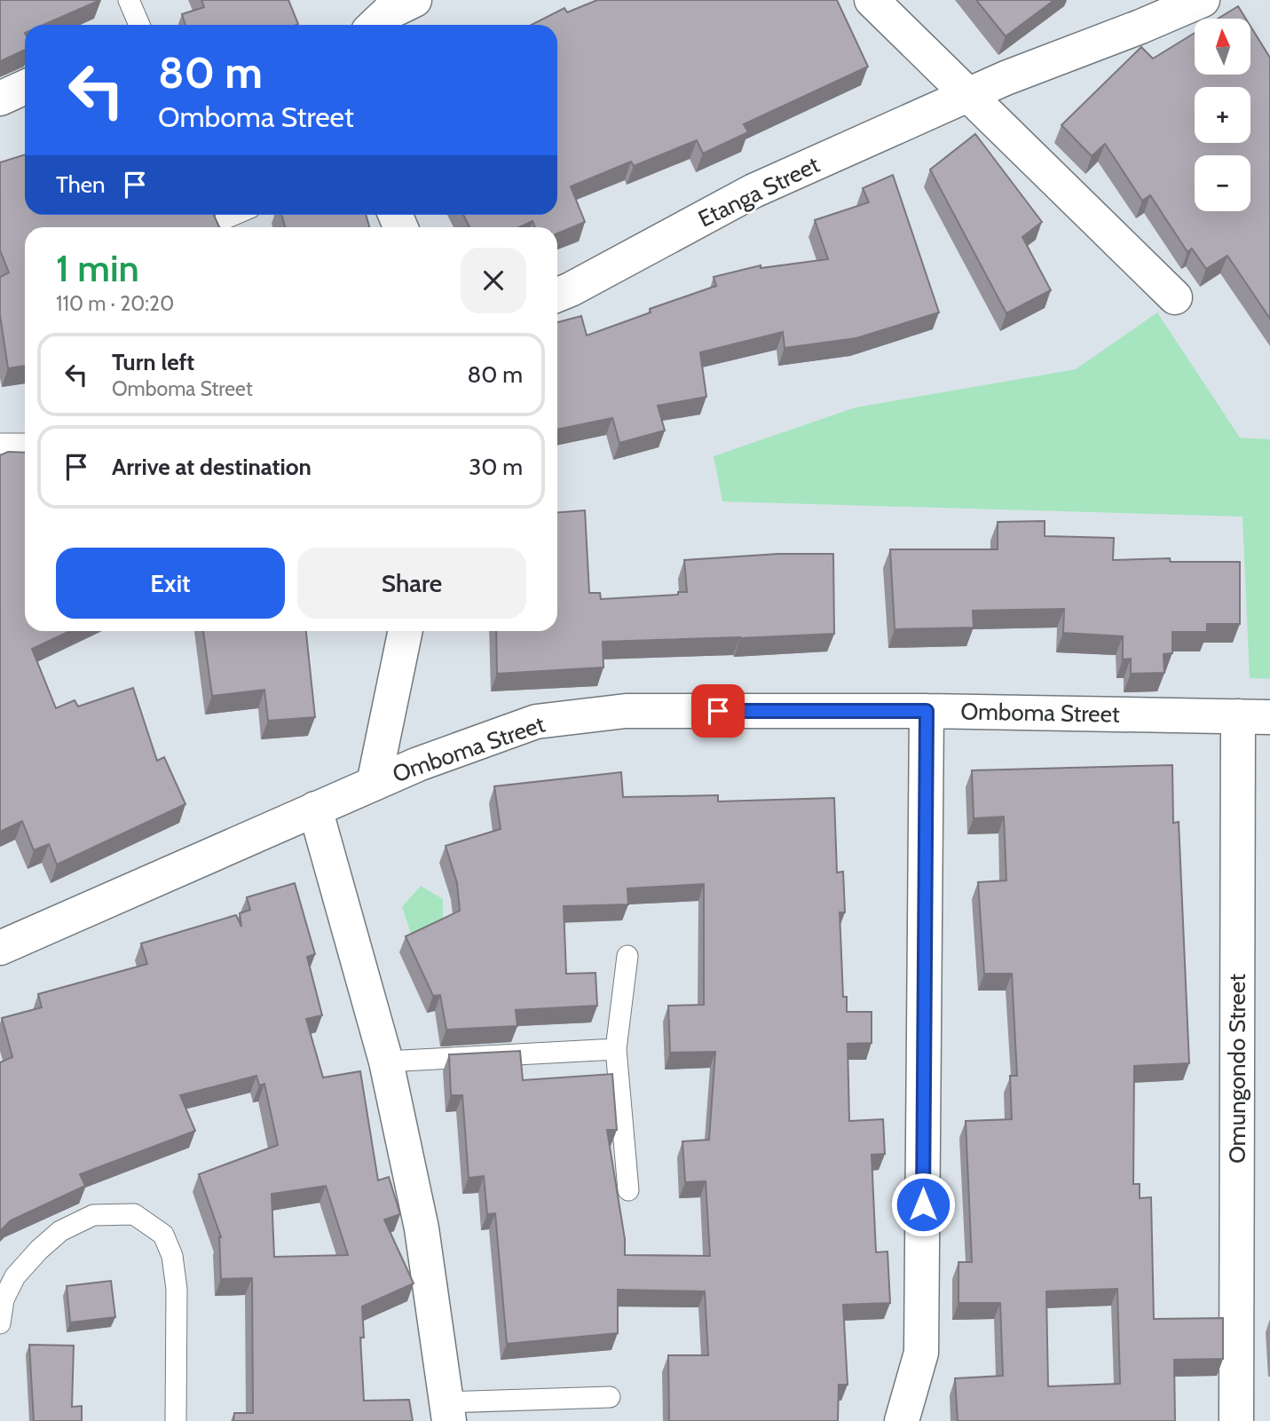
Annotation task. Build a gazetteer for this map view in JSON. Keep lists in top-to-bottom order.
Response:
{
  "streets": {
    "street": ["Etanga Street", "Omboma Street", "Omungondo Street"]
  },
  "crossings": [
    ["Omboma Street", "Omungondo Street"]
  ],
  "north": "top",
  "page": {
    "map_buttons": ["+", "−"],
    "turn": ["80 m", "Omboma Street"],
    "then": "Then",
    "heading": ["1 min", "110 m · 20:20"],
    "list": [
      {
        "name": "Turn left",
        "note": "Omboma Street",
        "value": "80 m"
      },
      {
        "name": "Arrive at destination",
        "value": "30 m"
      }
    ],
    "buttons": ["Exit", "Share"]
  }
}
